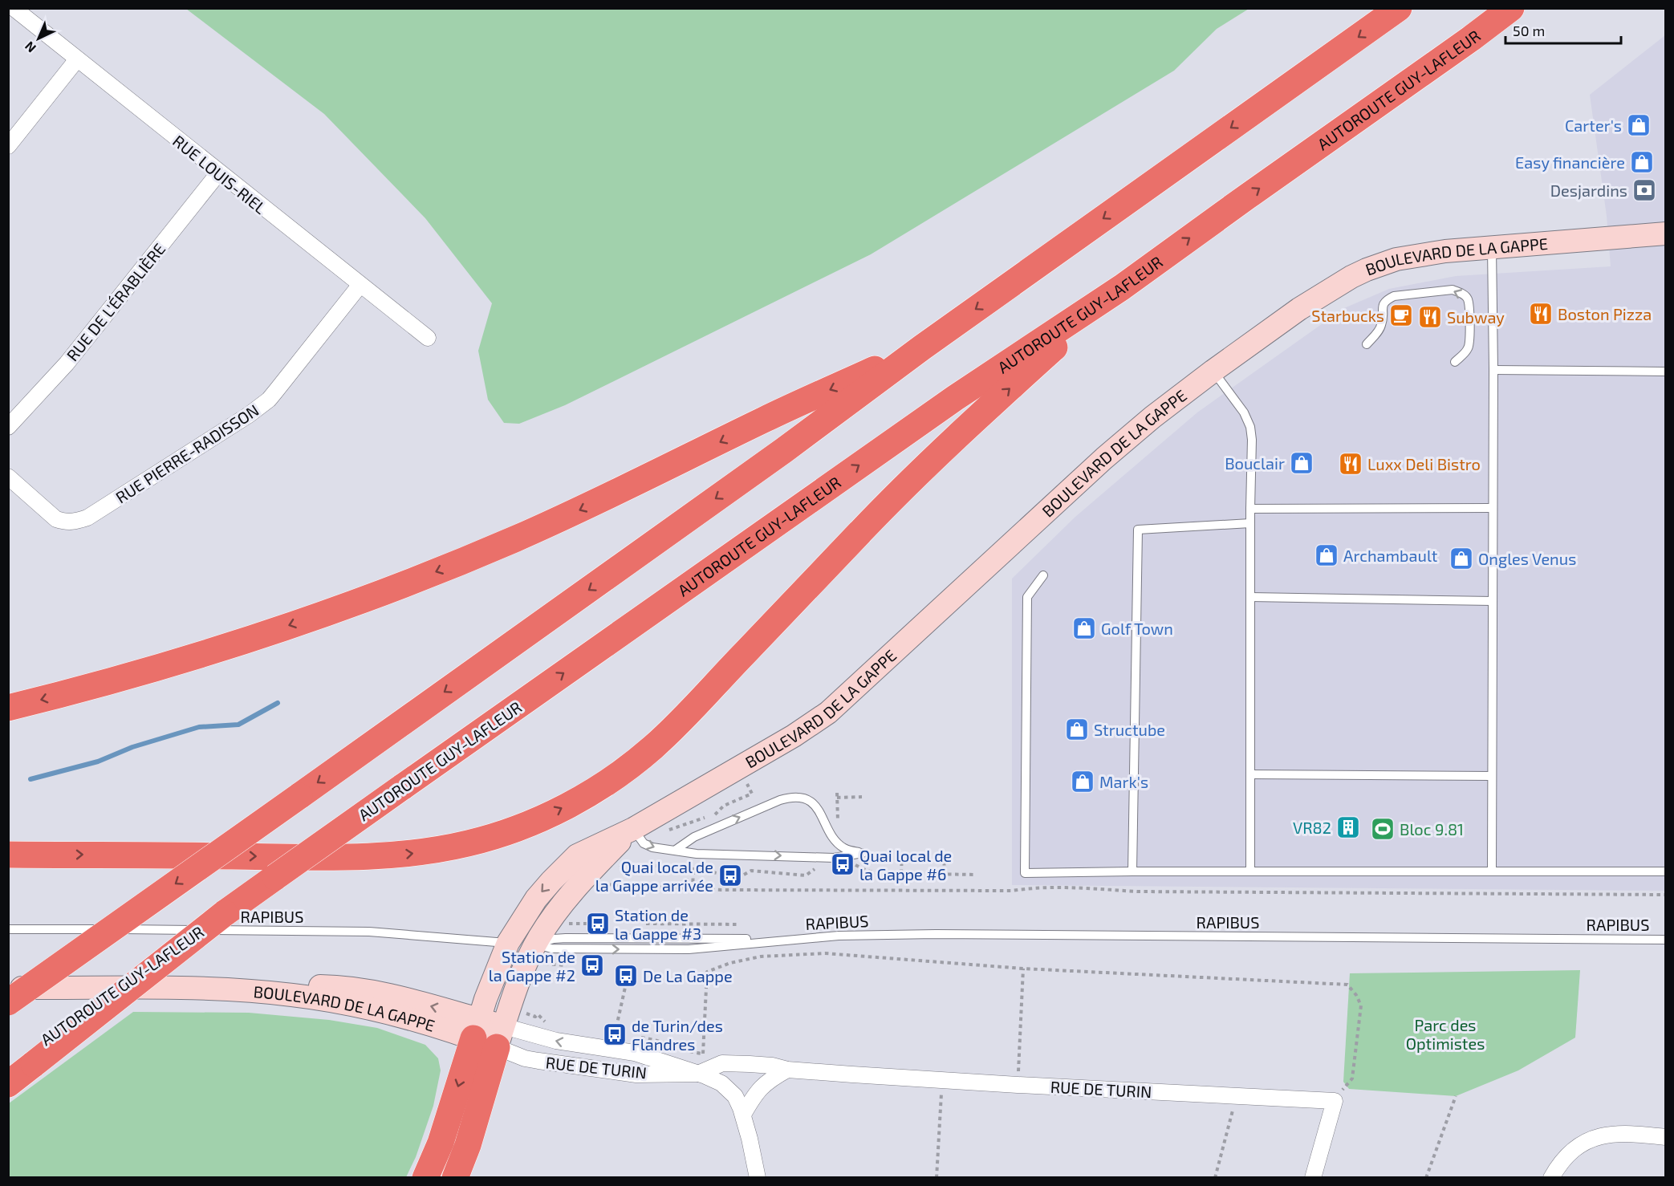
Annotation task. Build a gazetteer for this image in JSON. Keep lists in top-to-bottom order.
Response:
{
  "streets": {
    "highway": ["AUTOROUTE GUY-LAFLEUR"],
    "street": [
      "RUE LOUIS-RIEL",
      "BOULEVARD DE LA GAPPE",
      "RUE DE L'ÉRABLIÈRE",
      "RUE PIERRE-RADISSON",
      "RUE DE TURIN"
    ],
    "lane": ["RAPIBUS"]
  },
  "crossings": [
    ["RUE LOUIS-RIEL", "RUE DE L'ÉRABLIÈRE"],
    ["RUE LOUIS-RIEL", "RUE PIERRE-RADISSON"],
    ["BOULEVARD DE LA GAPPE", "RAPIBUS"],
    ["BOULEVARD DE LA GAPPE", "RUE DE TURIN"]
  ],
  "parks": ["Parc des Optimistes"],
  "places": {
    "shop": [
      "Carter's",
      "Easy financière",
      "Bouclair",
      "Archambault",
      "Ongles Venus",
      "Golf Town",
      "Structube",
      "Mark's"
    ],
    "bank": ["Desjardins"],
    "restaurant": ["Boston Pizza", "Subway", "Luxx Deli Bistro"],
    "cafe": ["Starbucks"],
    "building": ["VR82"],
    "sports": ["Bloc 9.81"],
    "bus stop": [
      "Quai local de la Gappe #6",
      "Quai local de la Gappe arrivée",
      "Station de la Gappe #3",
      "Station de la Gappe #2",
      "De La Gappe",
      "de Turin/des Flandres"
    ]
  },
  "scale_bar": "50 m",
  "north": "bottom left"
}
